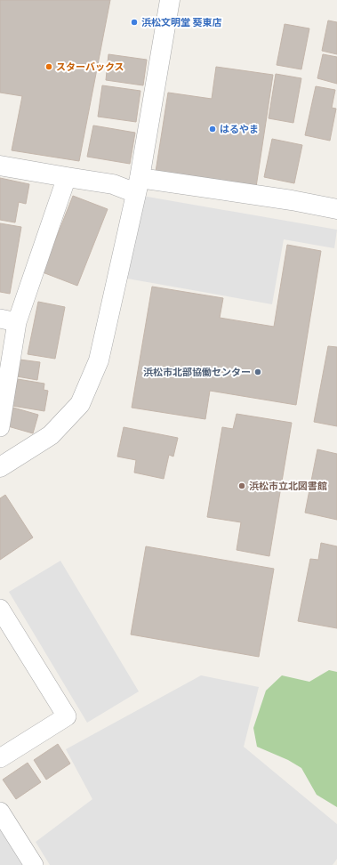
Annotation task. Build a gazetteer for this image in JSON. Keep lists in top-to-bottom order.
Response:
{
  "places": [
    "浜松文明堂 葵東店",
    "スターバックス",
    "はるやま",
    "浜松市北部協働センター",
    "浜松市立北図書館"
  ]
}
